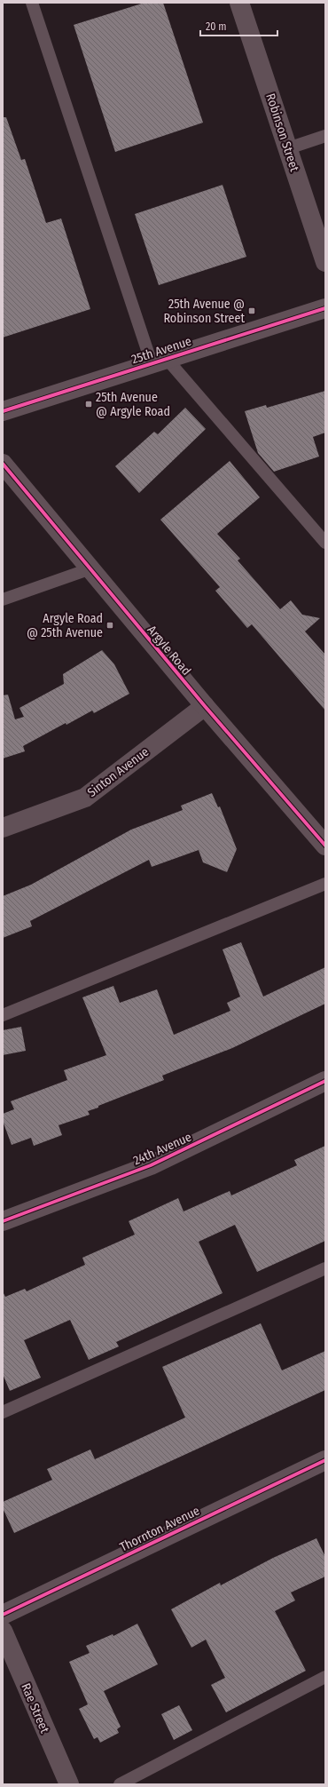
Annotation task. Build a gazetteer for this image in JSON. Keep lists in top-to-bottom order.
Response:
{
  "streets": {
    "street": [
      "Robinson Street",
      "25th Avenue",
      "Argyle Road",
      "Sinton Avenue",
      "24th Avenue",
      "Thornton Avenue",
      "Rae Street"
    ]
  },
  "crossings": [
    ["Argyle Road", "Sinton Avenue"]
  ],
  "places": {
    "transit": ["25th Avenue @ Robinson Street", "25th Avenue @ Argyle Road", "Argyle Road @ 25th Avenue"]
  },
  "scale_bar": "20 m"
}
